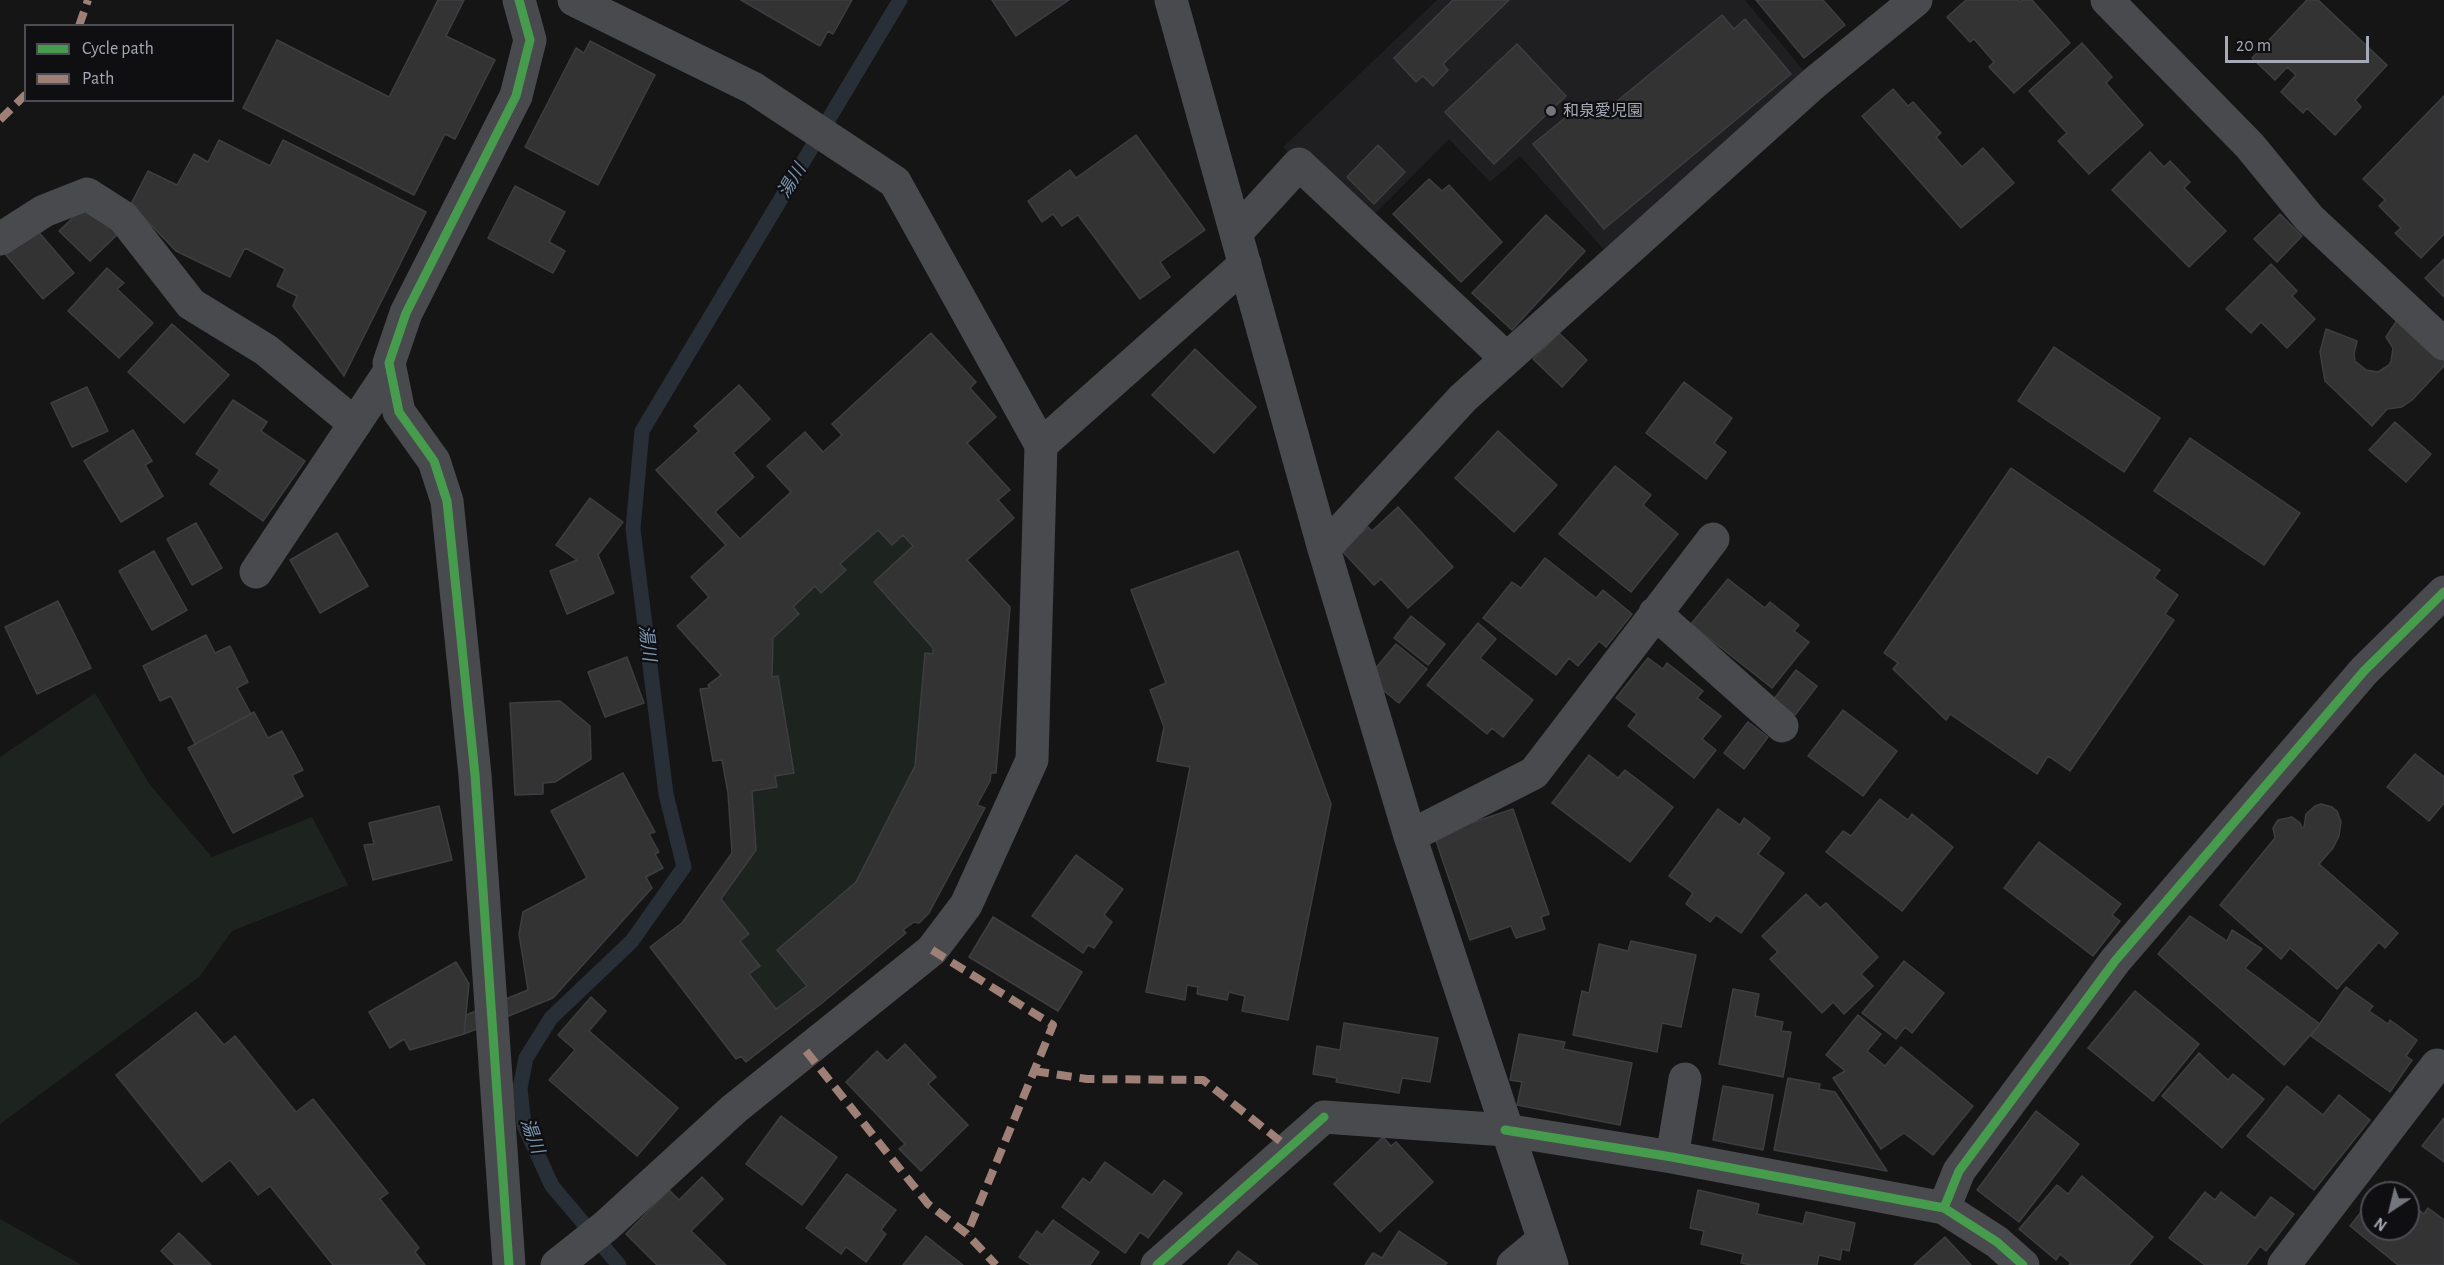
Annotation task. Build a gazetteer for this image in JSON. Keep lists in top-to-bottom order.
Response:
{
  "water": ["湯川"],
  "places": ["和泉愛児園"],
  "legend": ["Cycle path", "Path"],
  "scale_bar": "20 m",
  "north": "bottom left"
}
